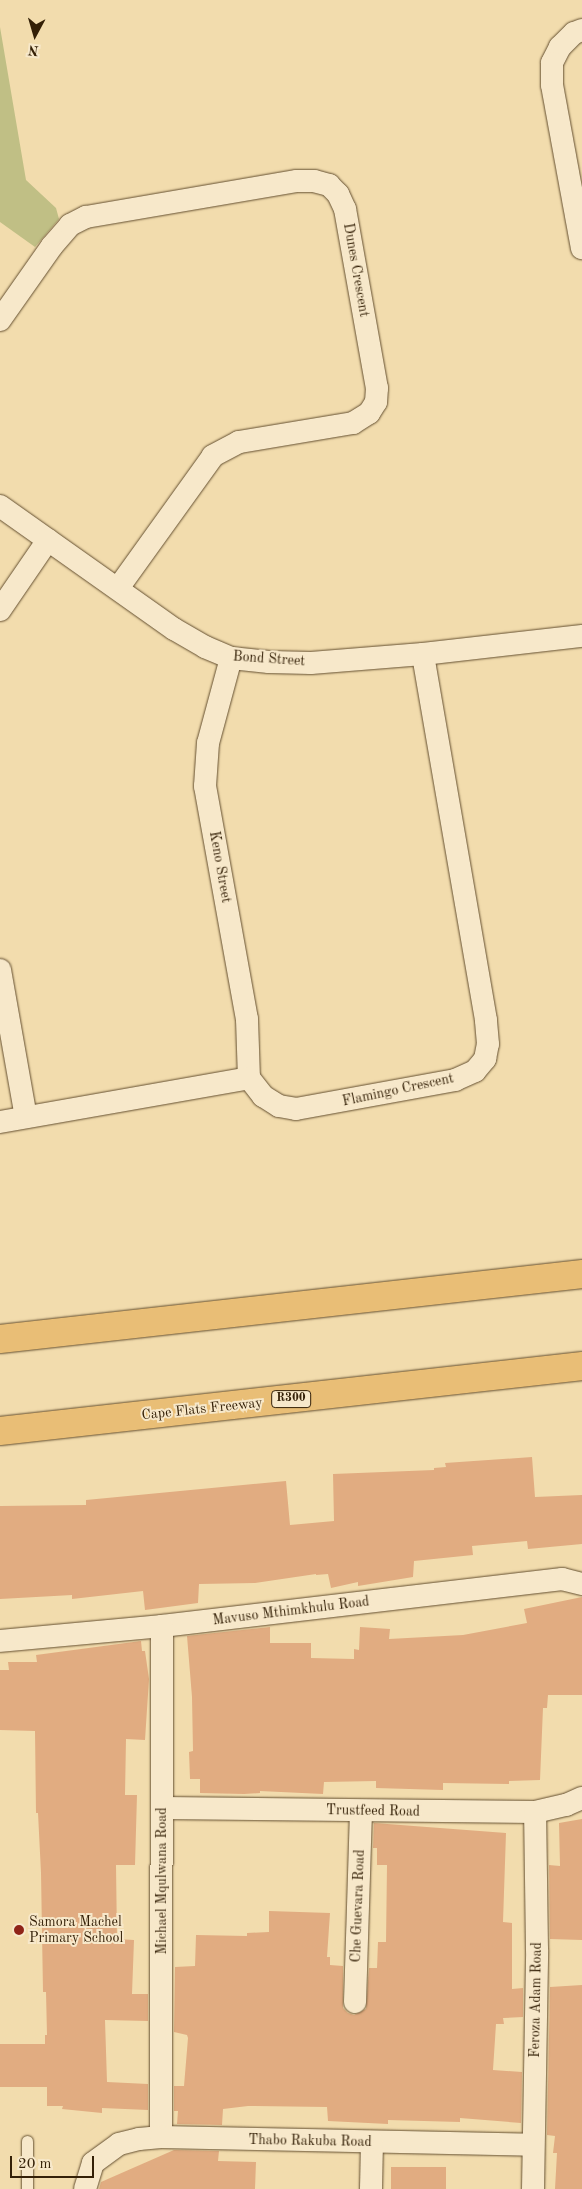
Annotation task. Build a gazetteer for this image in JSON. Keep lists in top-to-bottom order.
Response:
{
  "streets": {
    "highway": ["R300", "Cape Flats Freeway"],
    "street": [
      "Dunes Crescent",
      "Bond Street",
      "Keno Street",
      "Flamingo Crescent",
      "Mavuso Mthimkhulu Road",
      "Trustfeed Road",
      "Michael Mqulwana Road",
      "Che Guevara Road",
      "Feroza Adam Road",
      "Thabo Rakuba Road"
    ]
  },
  "crossings": [
    ["Dunes Crescent", "Bond Street"],
    ["Bond Street", "Keno Street"],
    ["Bond Street", "Flamingo Crescent"],
    ["Keno Street", "Flamingo Crescent"],
    ["Mavuso Mthimkhulu Road", "Michael Mqulwana Road"],
    ["Trustfeed Road", "Michael Mqulwana Road"],
    ["Trustfeed Road", "Che Guevara Road"],
    ["Trustfeed Road", "Feroza Adam Road"],
    ["Michael Mqulwana Road", "Thabo Rakuba Road"],
    ["Feroza Adam Road", "Thabo Rakuba Road"]
  ],
  "places": ["Samora Machel Primary School"],
  "scale_bar": "20 m",
  "north": "bottom"
}
